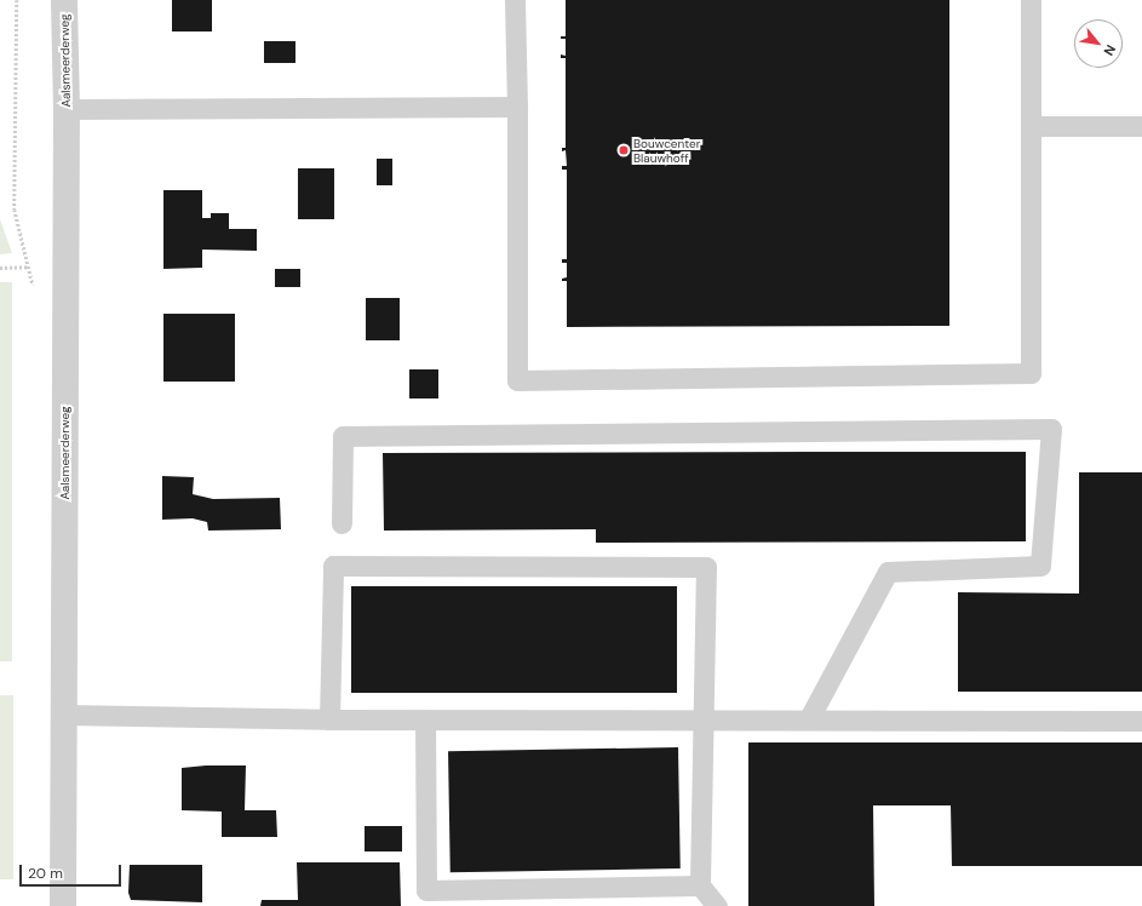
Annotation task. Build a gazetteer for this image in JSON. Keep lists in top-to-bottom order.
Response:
{
  "streets": {
    "street": ["Aalsmeerderweg"]
  },
  "places": ["Bouwcenter Blauwhoff"],
  "scale_bar": "20 m",
  "north": "bottom right"
}
